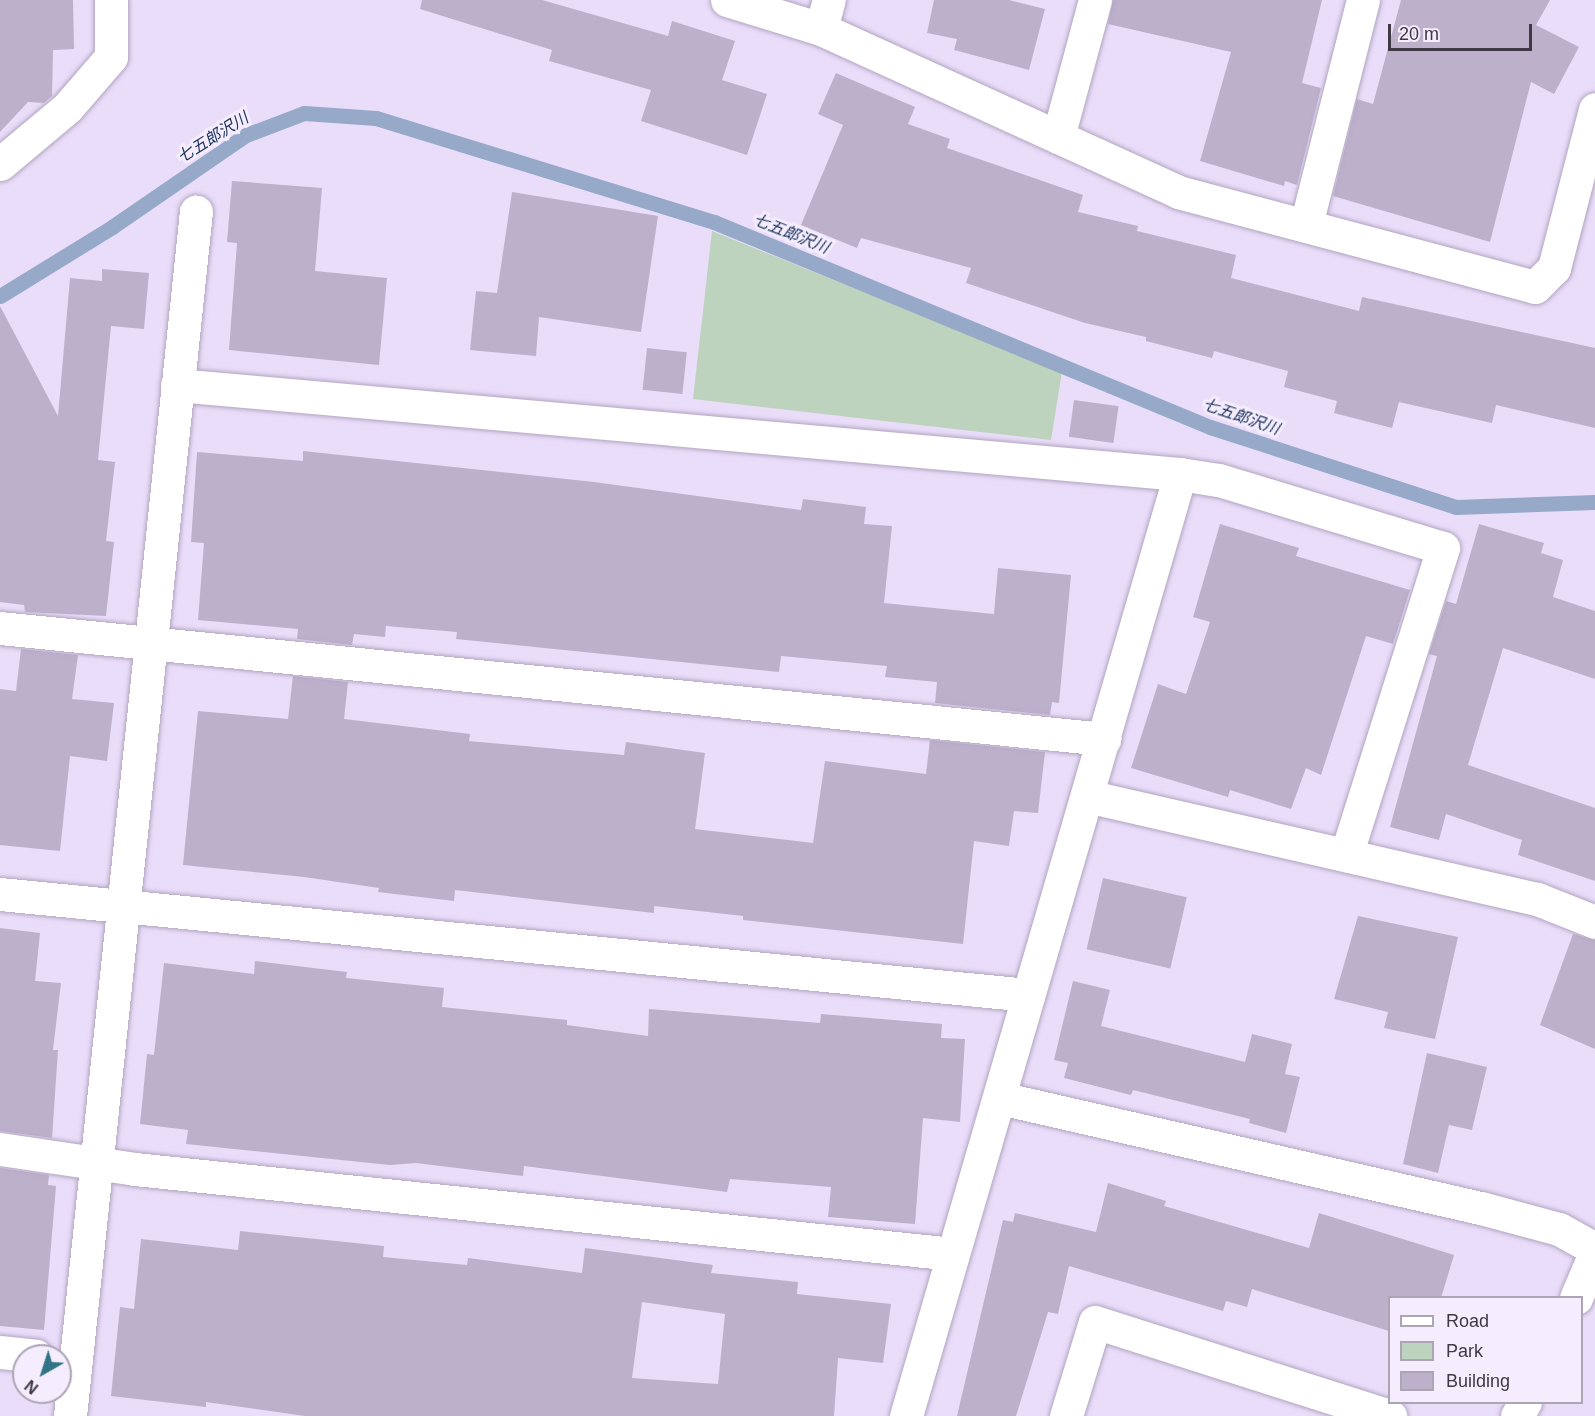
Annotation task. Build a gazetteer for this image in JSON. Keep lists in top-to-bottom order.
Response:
{
  "water": ["七五郎沢川"],
  "legend": ["Road", "Park", "Building"],
  "scale_bar": "20 m",
  "north": "bottom left"
}
